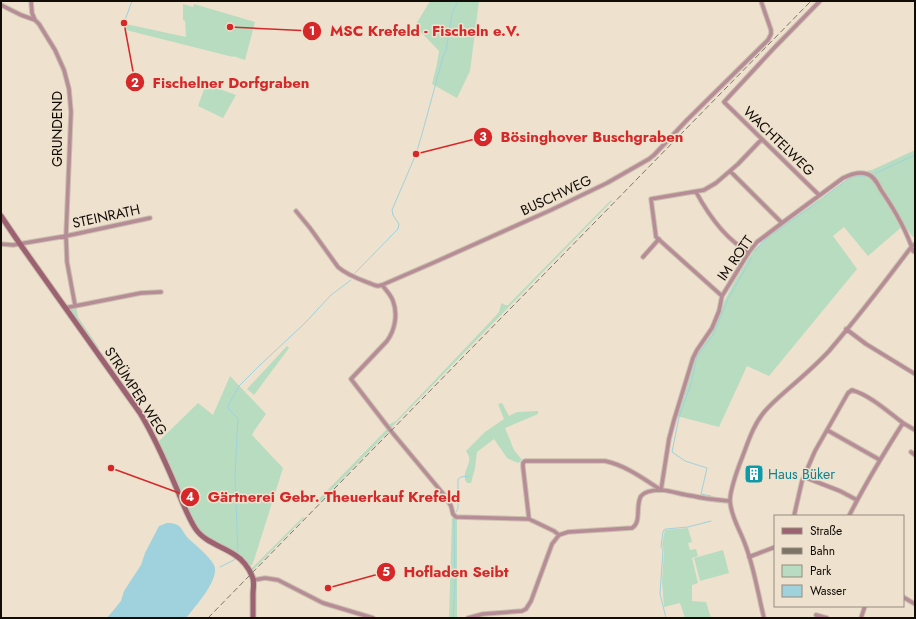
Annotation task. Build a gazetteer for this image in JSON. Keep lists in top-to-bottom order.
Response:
{
  "streets": {
    "street": [
      "GRUNDEND",
      "WACHTELWEG",
      "BUSCHWEG",
      "STEINRATH",
      "IM ROTT",
      "STRÜMPER WEG"
    ]
  },
  "crossings": [
    ["GRUNDEND", "STEINRATH"],
    ["WACHTELWEG", "IM ROTT"]
  ],
  "places": {
    "other": [
      "Fischelner Dorfgraben",
      "MSC Krefeld - Fischeln e.V.",
      "Bösinghover Buschgraben",
      "Gärtnerei Gebr. Theuerkauf Krefeld",
      "Hofladen Seibt"
    ],
    "building": ["Haus Büker"]
  },
  "legend": [
    "Straße",
    "Bahn",
    "Park",
    "Wasser"
  ]
}
